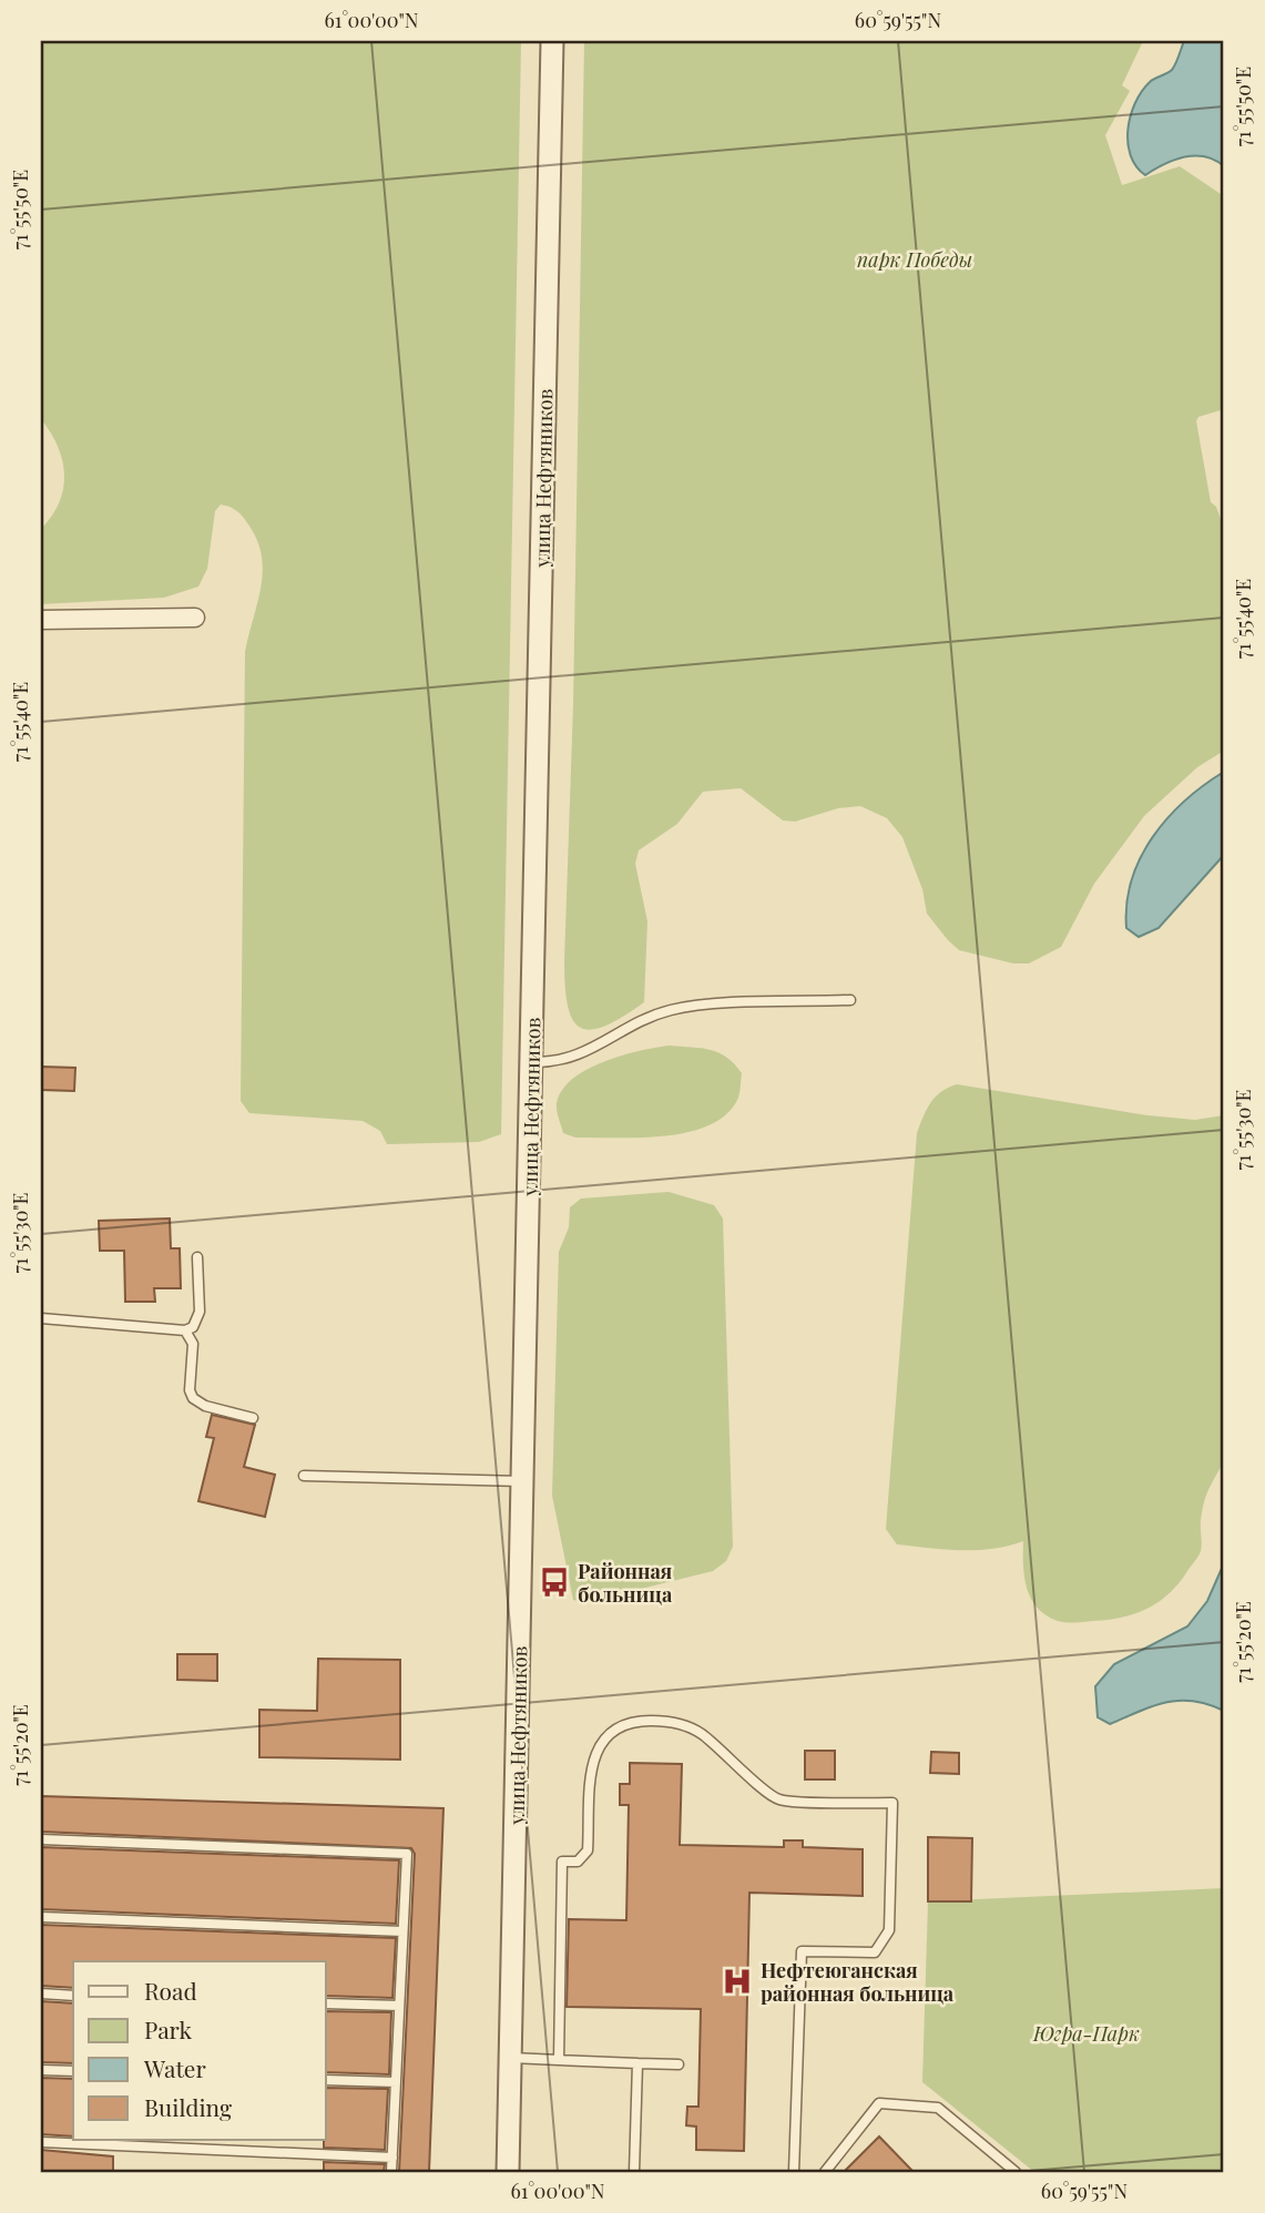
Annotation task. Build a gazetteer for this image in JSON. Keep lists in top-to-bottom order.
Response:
{
  "streets": {
    "street": ["улица Нефтяников"]
  },
  "parks": ["парк Победы", "Югра-Парк"],
  "places": {
    "bus stop": ["Районная больница"],
    "hospital": ["Нефтеюганская районная больница"]
  },
  "legend": [
    "Road",
    "Park",
    "Water",
    "Building"
  ],
  "coordinates": [
    "61°00'00\"N",
    "60°59'55\"N",
    "71°55'50\"E",
    "71°55'40\"E",
    "71°55'30\"E",
    "71°55'20\"E"
  ]
}
